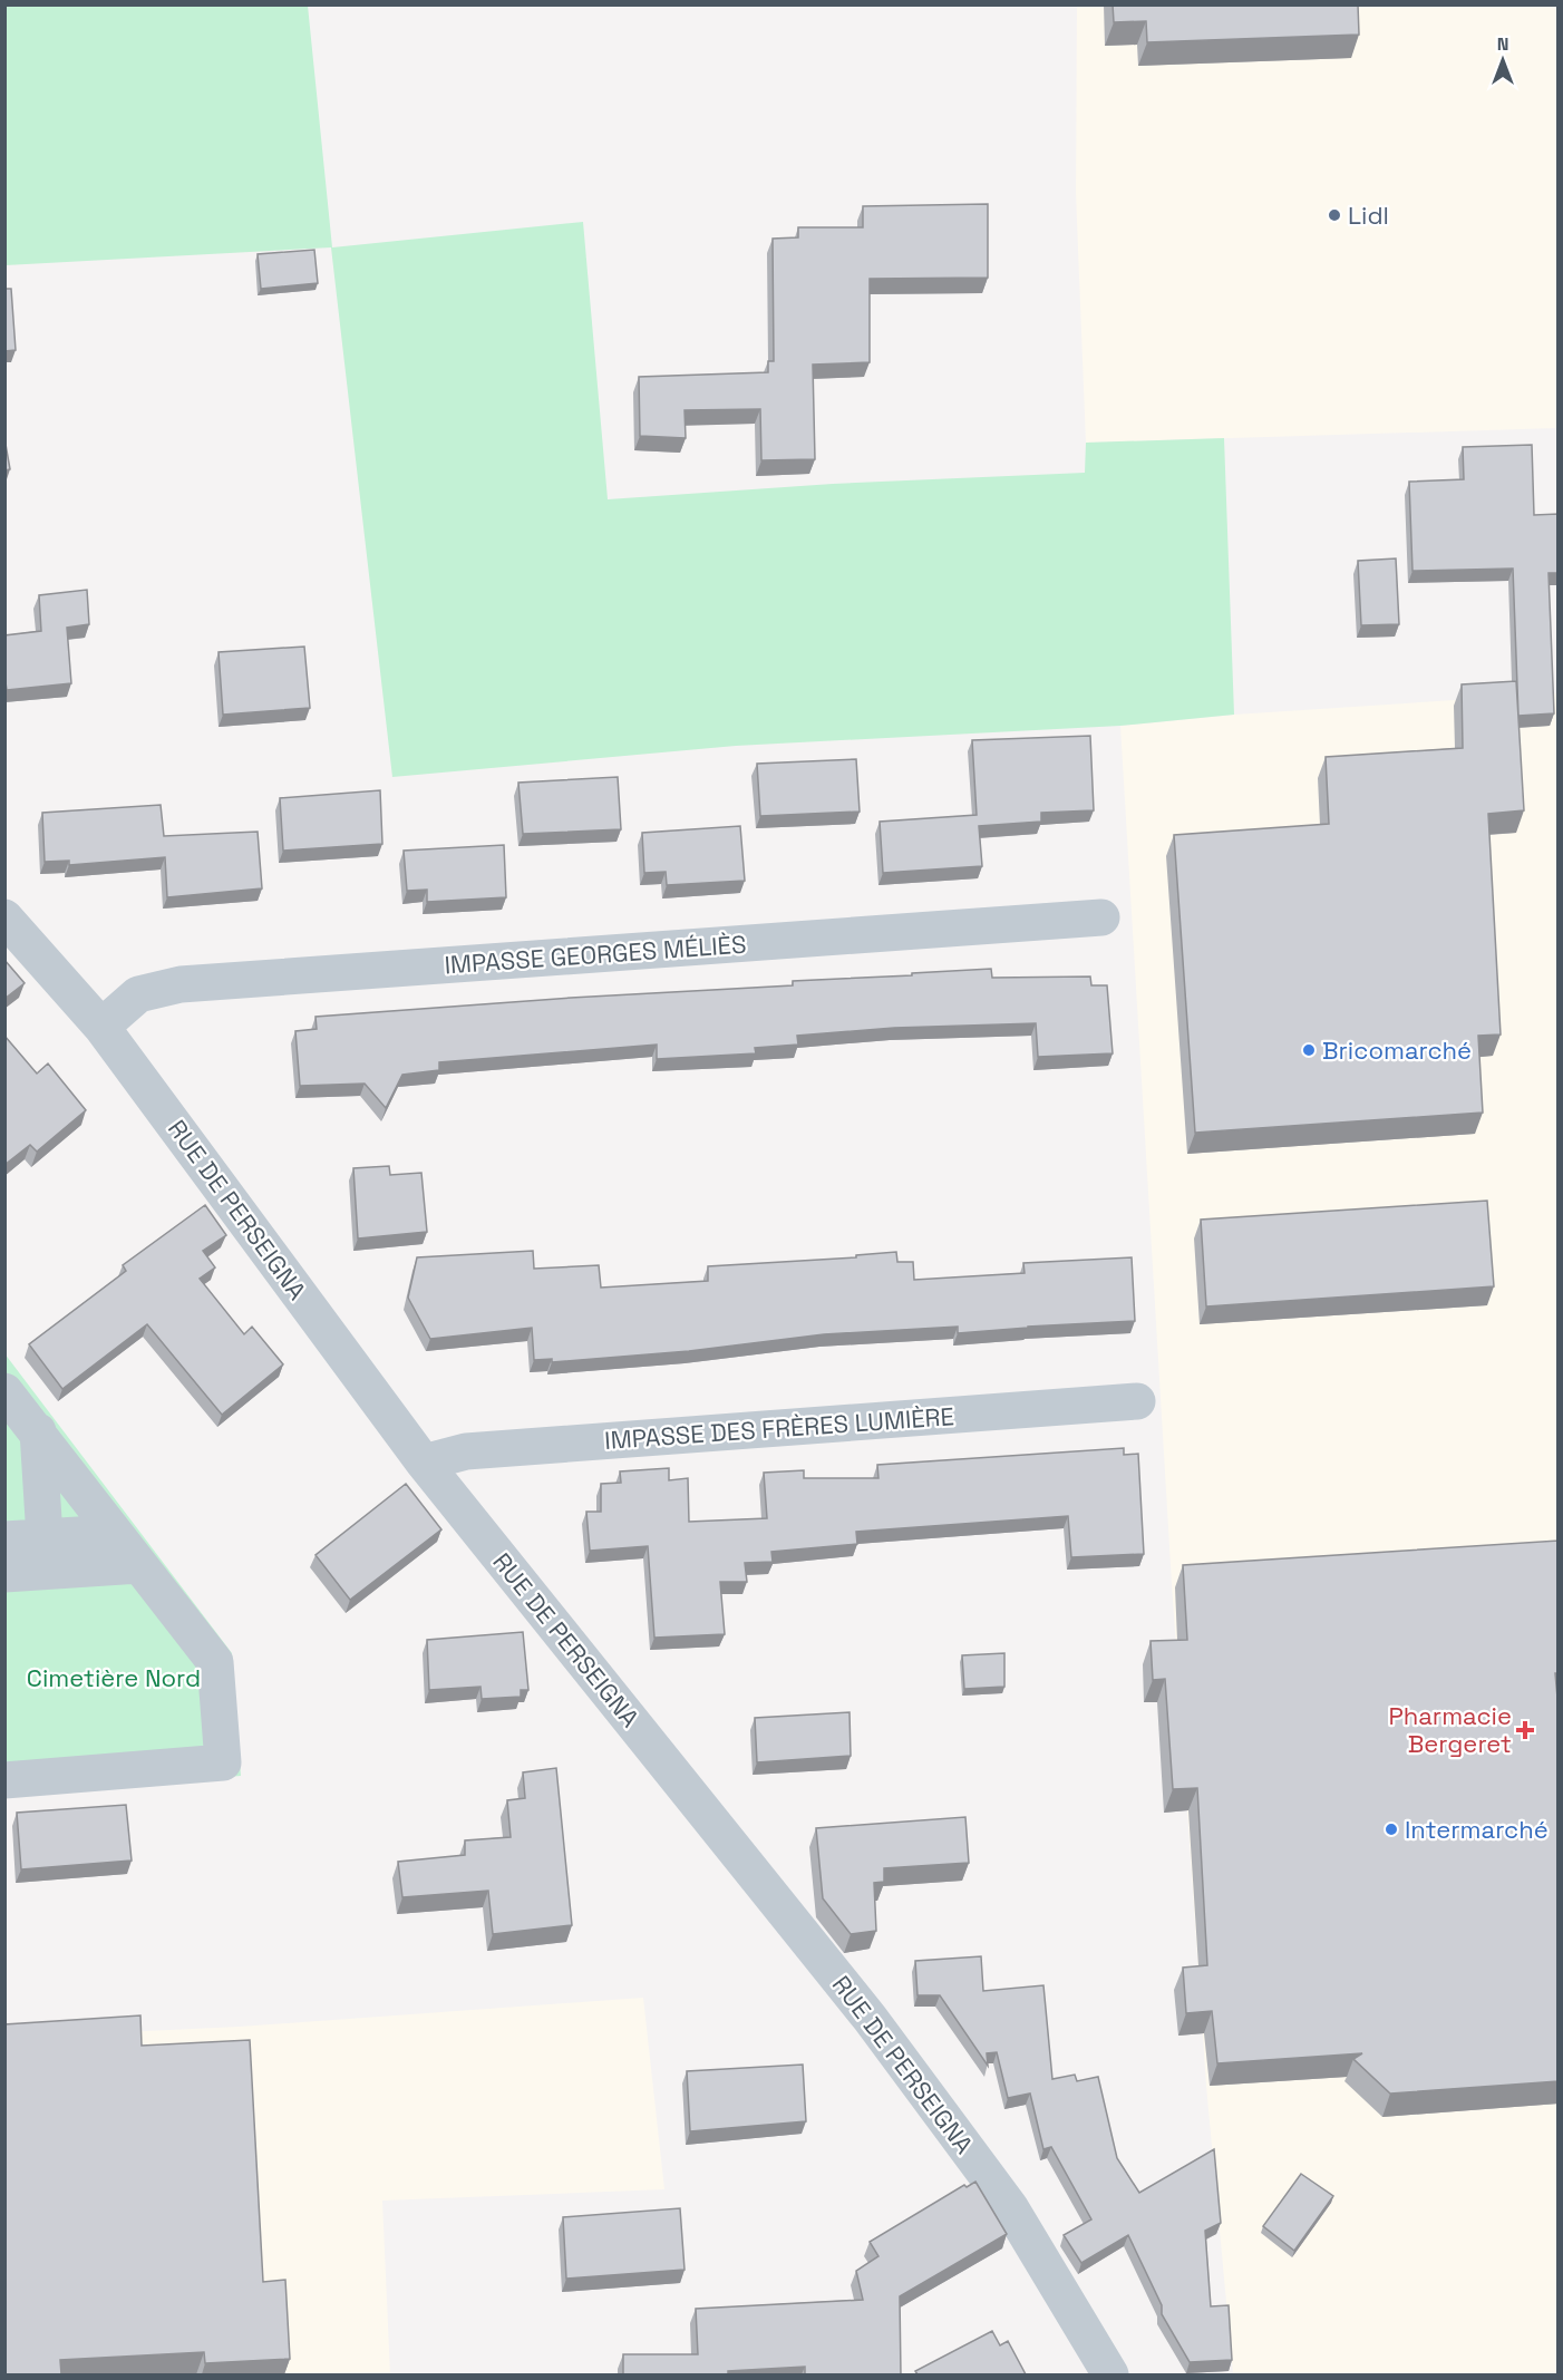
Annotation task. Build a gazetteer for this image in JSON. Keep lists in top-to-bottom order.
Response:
{
  "streets": {
    "street": ["IMPASSE GEORGES MÉLIÈS", "RUE DE PERSEIGNA", "IMPASSE DES FRÈRES LUMIÈRE"]
  },
  "crossings": [
    ["IMPASSE GEORGES MÉLIÈS", "RUE DE PERSEIGNA"],
    ["RUE DE PERSEIGNA", "IMPASSE DES FRÈRES LUMIÈRE"]
  ],
  "parks": ["Cimetière Nord"],
  "places": {
    "other": ["Lidl", "Bricomarché", "Intermarché"],
    "health": ["Pharmacie Bergeret"]
  },
  "north": "top"
}
